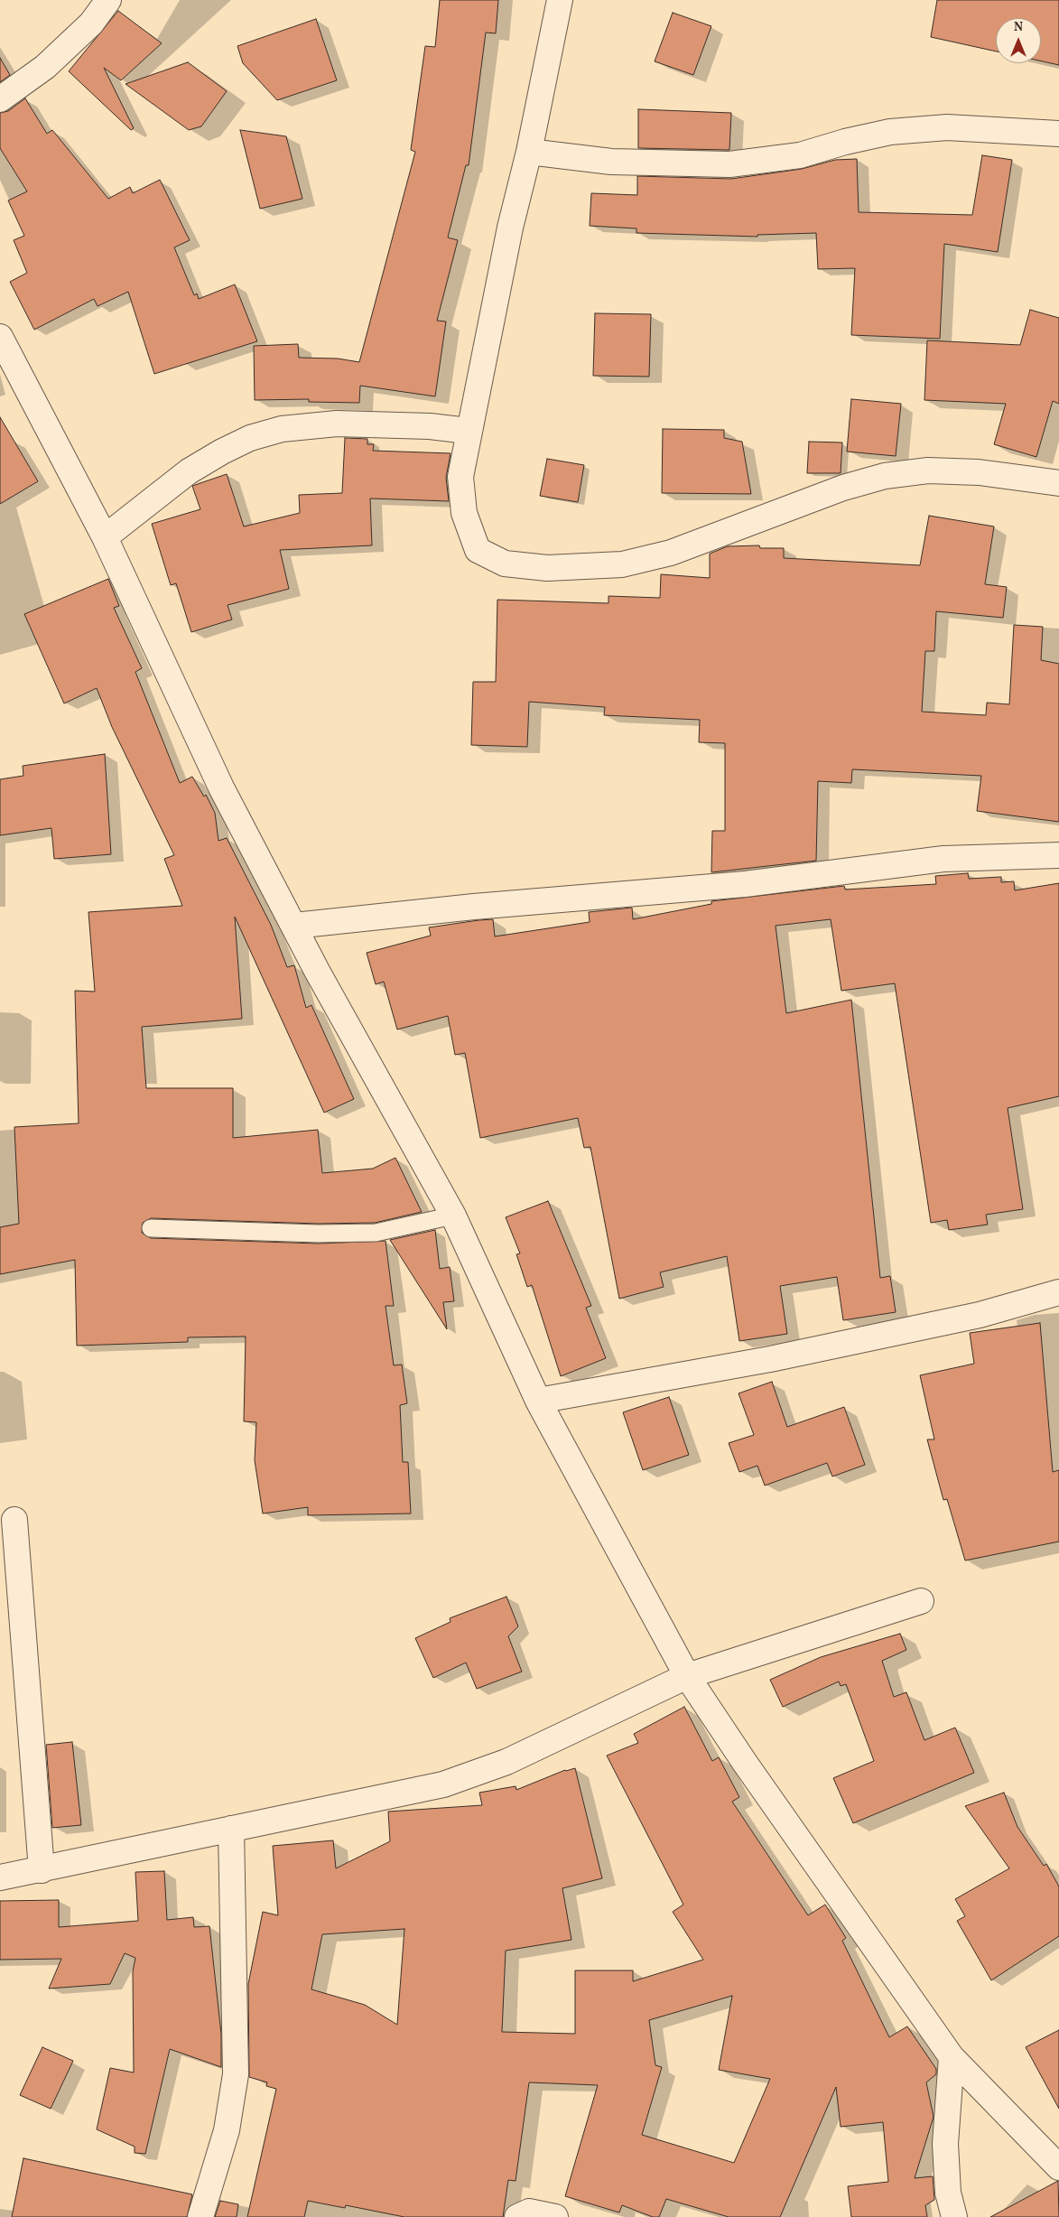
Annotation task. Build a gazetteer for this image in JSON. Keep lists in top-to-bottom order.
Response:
{
  "north": "top"
}
